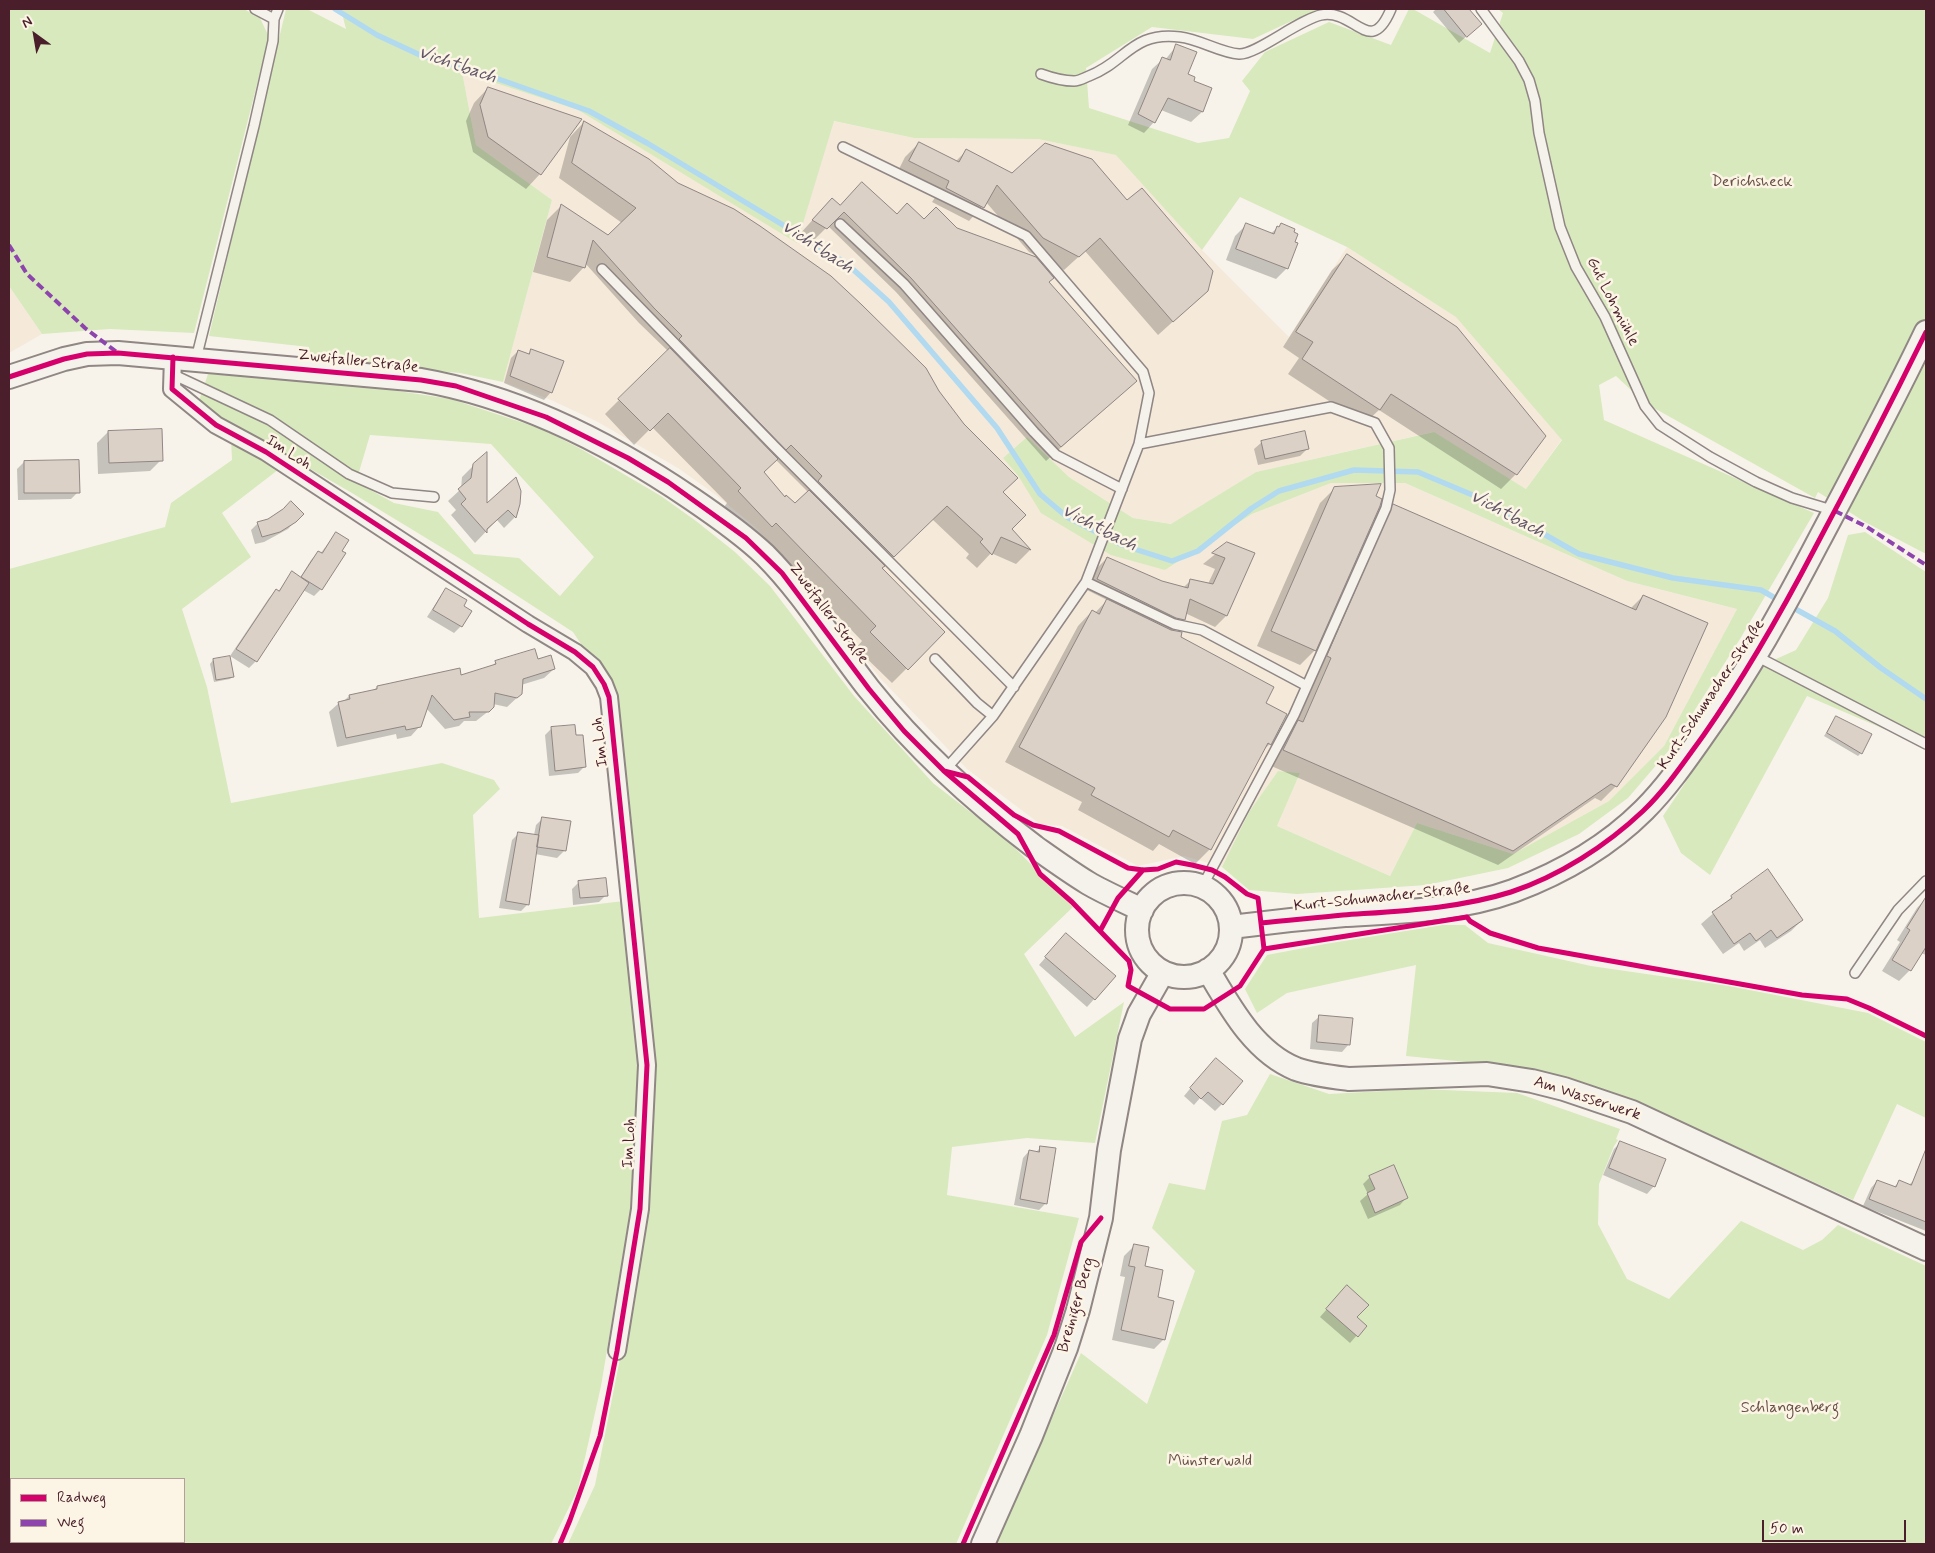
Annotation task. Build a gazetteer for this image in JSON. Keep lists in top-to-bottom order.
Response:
{
  "streets": {
    "main road": [
      "Zweifaller Straße",
      "Kurt-Schumacher-Straße",
      "Am Wasserwerk",
      "Breiniger Berg"
    ],
    "street": ["Im Loh"],
    "lane": ["Gut Lohmühle"]
  },
  "crossings": [
    ["Gut Lohmühle", "Kurt-Schumacher-Straße"],
    ["Zweifaller Straße", "Im Loh"],
    ["Zweifaller Straße", "Kurt-Schumacher-Straße"],
    ["Zweifaller Straße", "Am Wasserwerk"],
    ["Zweifaller Straße", "Breiniger Berg"],
    ["Kurt-Schumacher-Straße", "Am Wasserwerk"],
    ["Kurt-Schumacher-Straße", "Breiniger Berg"],
    ["Am Wasserwerk", "Breiniger Berg"]
  ],
  "water": ["Vichtbach"],
  "parks": ["Derichsheck", "Schlangenberg", "Münsterwald"],
  "legend": ["Radweg", "Weg"],
  "scale_bar": "50 m",
  "north": "top left"
}
